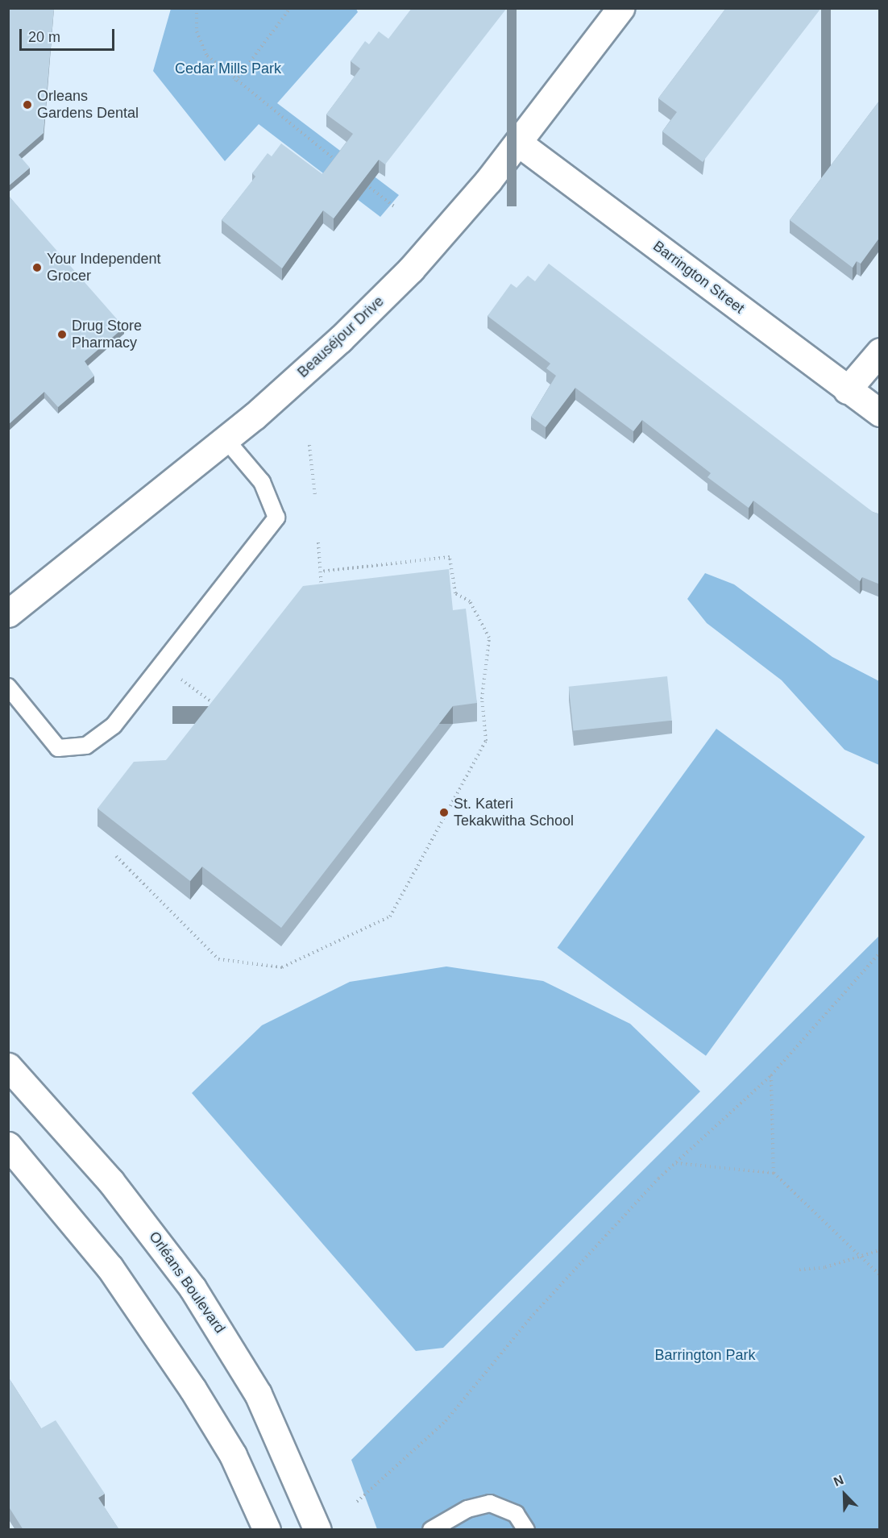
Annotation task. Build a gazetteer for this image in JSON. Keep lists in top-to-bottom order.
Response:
{
  "streets": {
    "street": ["Barrington Street", "Beauséjour Drive", "Orléans Boulevard"]
  },
  "crossings": [
    ["Barrington Street", "Beauséjour Drive"]
  ],
  "parks": ["Cedar Mills Park", "Barrington Park"],
  "places": [
    "Orleans Gardens Dental",
    "Your Independent Grocer",
    "Drug Store Pharmacy",
    "St. Kateri Tekakwitha School"
  ],
  "scale_bar": "20 m",
  "north": "top left"
}
